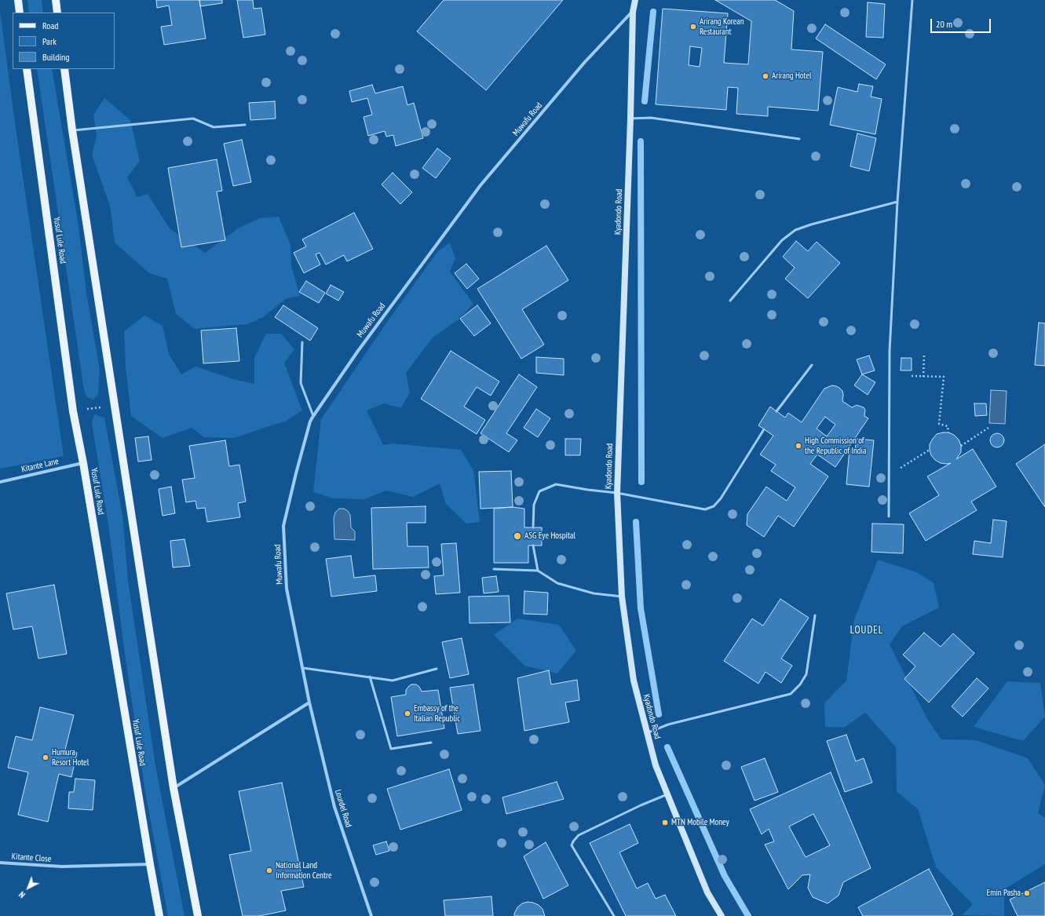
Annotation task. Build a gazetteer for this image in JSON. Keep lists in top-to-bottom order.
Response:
{
  "streets": {
    "main road": ["Kyadondo Road", "Yusuf Lule Road"],
    "street": [
      "Muwafu Road",
      "Kitante Lane",
      "Lourdel Road",
      "Kitante Close"
    ]
  },
  "crossings": [
    ["Muwafu Road", "Kyadondo Road"],
    ["Muwafu Road", "Lourdel Road"],
    ["Yusuf Lule Road", "Kitante Lane"],
    ["Yusuf Lule Road", "Kitante Close"]
  ],
  "districts": ["LOUDEL"],
  "places": [
    "Arirang Korean Restaurant",
    "Arirang Hotel",
    "High Commission of the Republic of India",
    "ASG Eye Hospital",
    "Embassy of the Italian Republic",
    "Humura Resort Hotel",
    "MTN Mobile Money",
    "National Land Information Centre",
    "Emin Pasha"
  ],
  "legend": ["Road", "Park", "Building"],
  "scale_bar": "20 m",
  "north": "bottom left"
}
